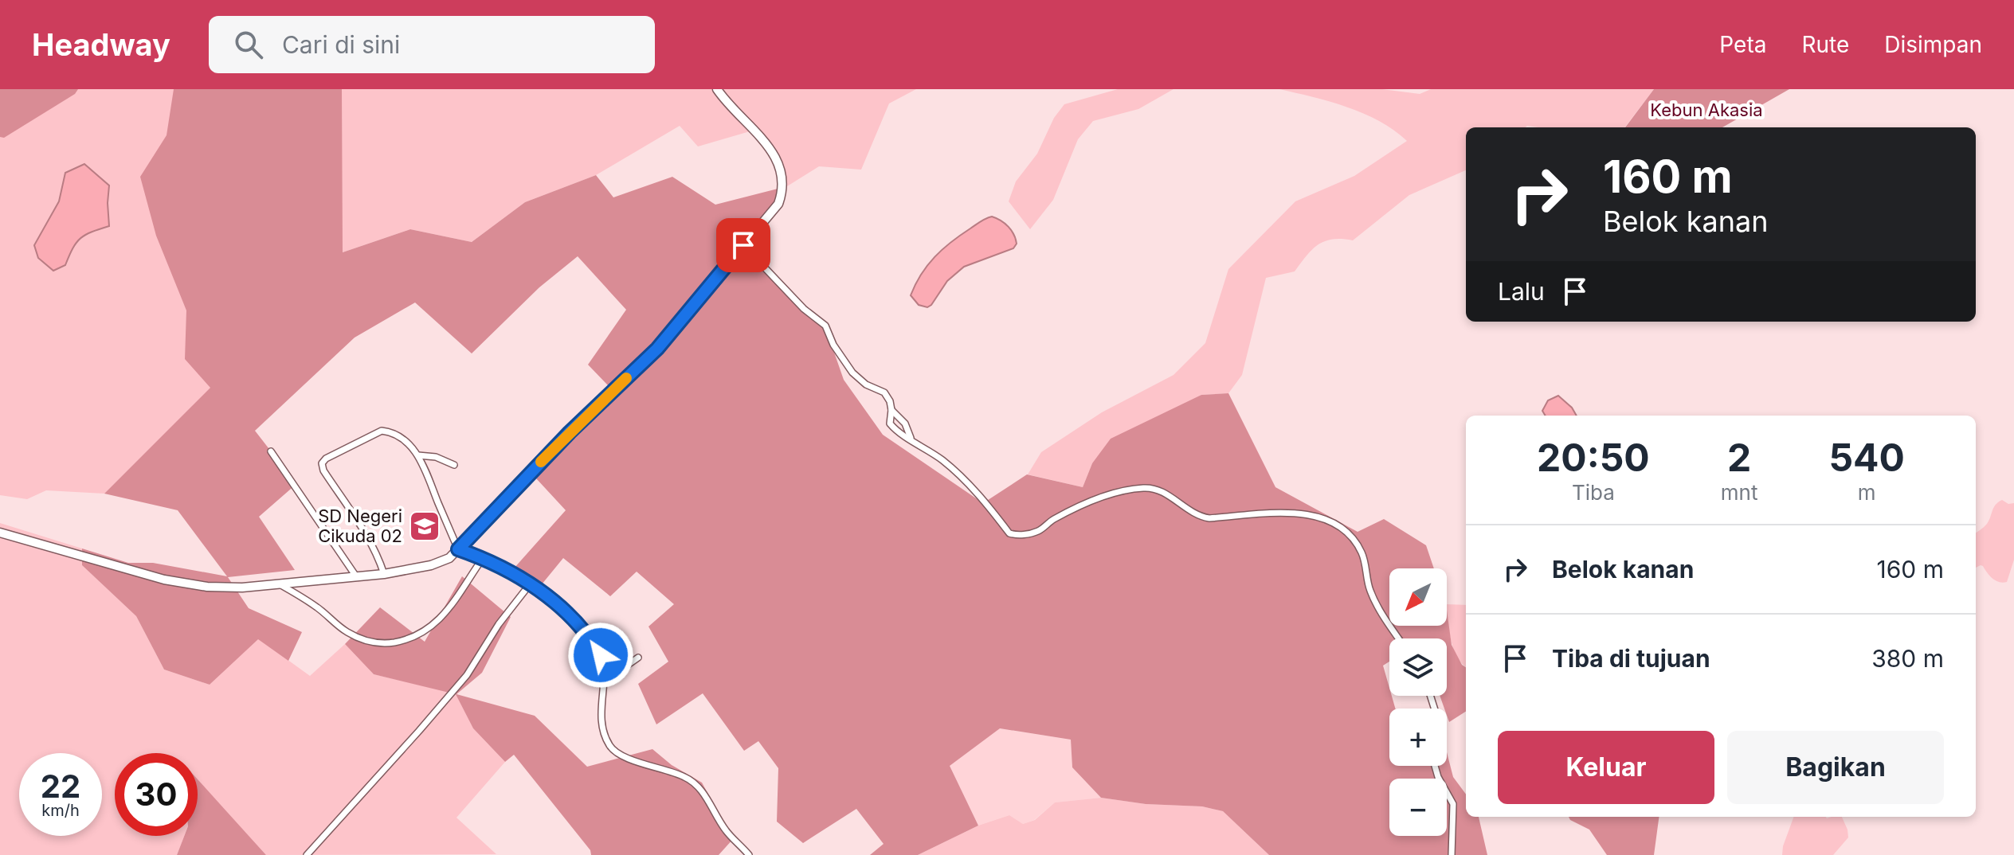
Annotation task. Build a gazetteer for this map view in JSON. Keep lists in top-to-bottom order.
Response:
{
  "parks": ["Kebun Akasia"],
  "places": {
    "school or university": ["SD Negeri Cikuda 02"]
  },
  "north": "bottom left",
  "page": {
    "header": "Headway",
    "search": "Cari di sini",
    "nav": ["Peta", "Rute", "Disimpan"],
    "turn": ["160 m", "Belok kanan"],
    "then": "Lalu",
    "eta": [
      "20:50",
      "Tiba",
      "2",
      "mnt",
      "540",
      "m"
    ],
    "list": [
      {
        "name": "Belok kanan",
        "value": "160 m"
      },
      {
        "name": "Tiba di tujuan",
        "value": "380 m"
      }
    ],
    "map_buttons": ["+", "−"],
    "buttons": ["Keluar", "Bagikan"],
    "speed": "22 km/h",
    "limit": "30"
  }
}
